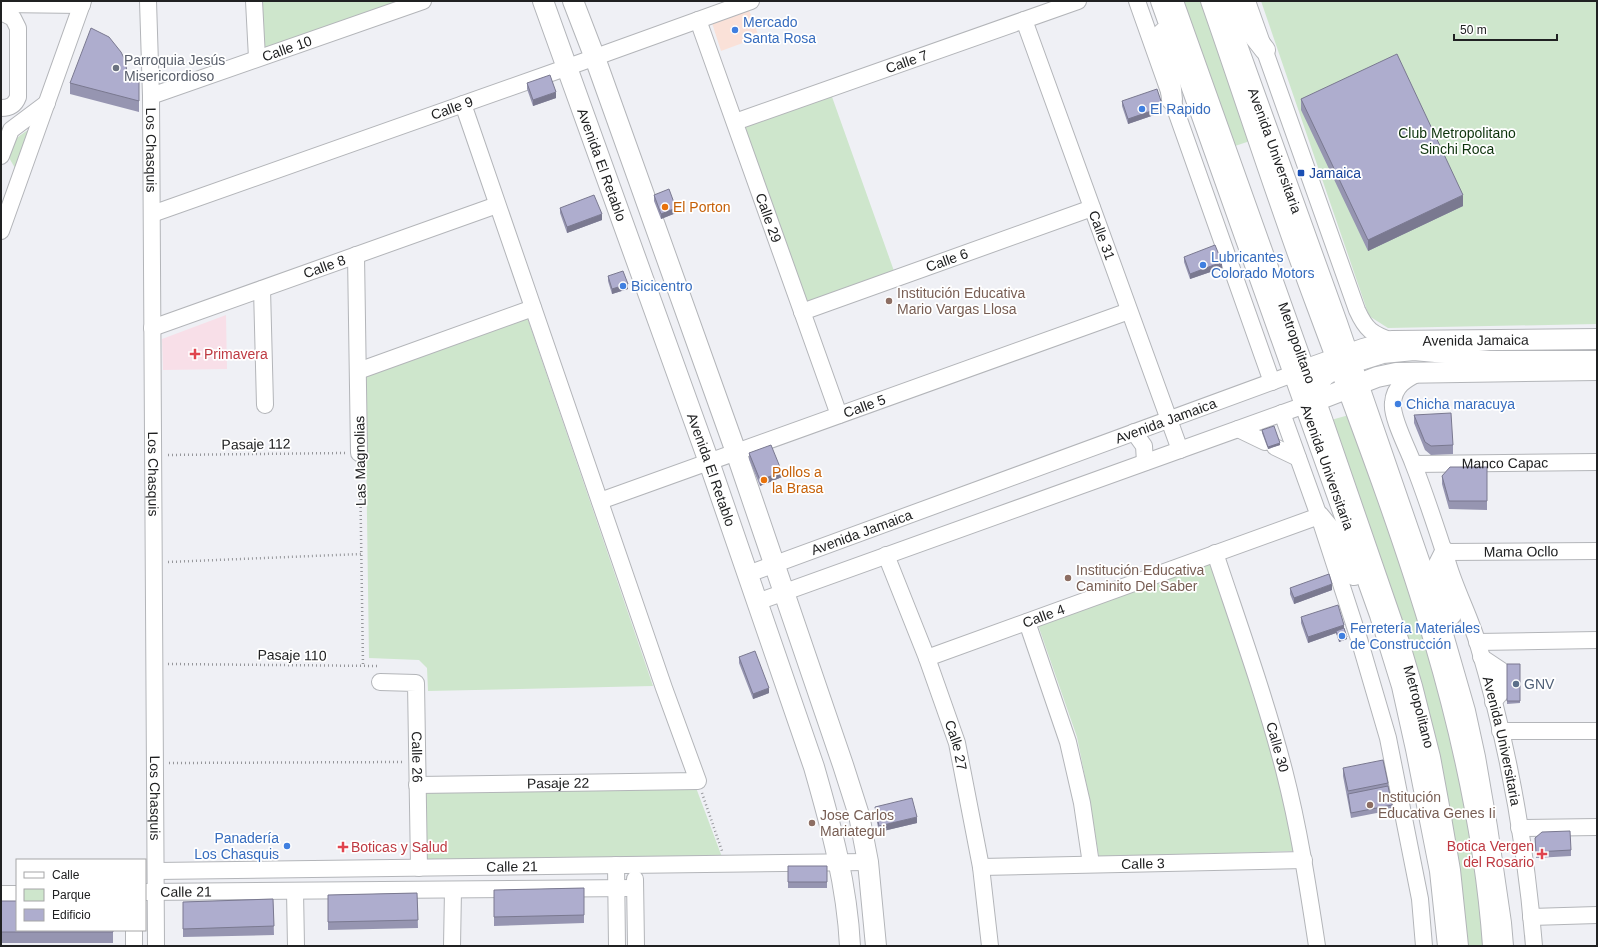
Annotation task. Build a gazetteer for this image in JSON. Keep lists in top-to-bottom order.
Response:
{
  "streets": {
    "main road": ["Avenida Universitaria", "Avenida El Retablo", "Avenida Jamaica"],
    "street": [
      "Calle 10",
      "Calle 7",
      "Calle 9",
      "Los Chasquis",
      "Calle 29",
      "Calle 31",
      "Calle 6",
      "Calle 8",
      "Metropolitano",
      "Calle 5",
      "Las Magnolias",
      "Manco Capac",
      "Mama Ocllo",
      "Calle 4",
      "Calle 27",
      "Calle 30",
      "Calle 26",
      "Pasaje 22",
      "Calle 3",
      "Calle 21"
    ],
    "path": ["Pasaje 112", "Pasaje 110"]
  },
  "crossings": [
    ["Calle 10", "Los Chasquis"],
    ["Calle 7", "Calle 29"],
    ["Calle 7", "Calle 31"],
    ["Calle 9", "Los Chasquis"],
    ["Calle 9", "Avenida El Retablo"],
    ["Calle 9", "Calle 29"],
    ["Los Chasquis", "Calle 8"],
    ["Los Chasquis", "Pasaje 112"],
    ["Los Chasquis", "Pasaje 110"],
    ["Los Chasquis", "Calle 21"],
    ["Avenida Universitaria", "Avenida Jamaica"],
    ["Avenida Universitaria", "Metropolitano"],
    ["Avenida Universitaria", "Manco Capac"],
    ["Avenida Universitaria", "Mama Ocllo"],
    ["Avenida Universitaria", "Calle 4"],
    ["Avenida El Retablo", "Avenida Jamaica"],
    ["Avenida El Retablo", "Calle 5"],
    ["Avenida El Retablo", "Calle 21"],
    ["Calle 29", "Calle 6"],
    ["Calle 29", "Calle 5"],
    ["Calle 31", "Calle 6"],
    ["Calle 31", "Avenida Jamaica"],
    ["Calle 31", "Calle 5"],
    ["Calle 8", "Las Magnolias"],
    ["Avenida Jamaica", "Metropolitano"],
    ["Pasaje 112", "Las Magnolias"],
    ["Las Magnolias", "Pasaje 110"],
    ["Calle 4", "Calle 27"],
    ["Calle 4", "Calle 30"],
    ["Calle 27", "Calle 3"],
    ["Calle 30", "Calle 3"],
    ["Calle 26", "Pasaje 22"],
    ["Calle 26", "Calle 21"]
  ],
  "parks": ["Club Metropolitano Sinchi Roca"],
  "places": {
    "other": [
      "Mercado Santa Rosa",
      "Parroquia Jesús Misericordioso",
      "El Rapido",
      "El Porton",
      "Lubricantes Colorado Motors",
      "Bicicentro",
      "Institución Educativa Mario Vargas Llosa",
      "Chicha maracuya",
      "Pollos a la Brasa",
      "Institución Educativa Caminito Del Saber",
      "Ferretería Materiales de Construcción",
      "GNV",
      "Institución Educativa Genes Ii",
      "Jose Carlos Mariategui",
      "Panadería Los Chasquis"
    ],
    "transit": ["Jamaica"],
    "health": ["Primavera", "Boticas y Salud", "Botica Vergen del Rosario"]
  },
  "legend": ["Calle", "Parque", "Edificio"],
  "scale_bar": "50 m"
}
